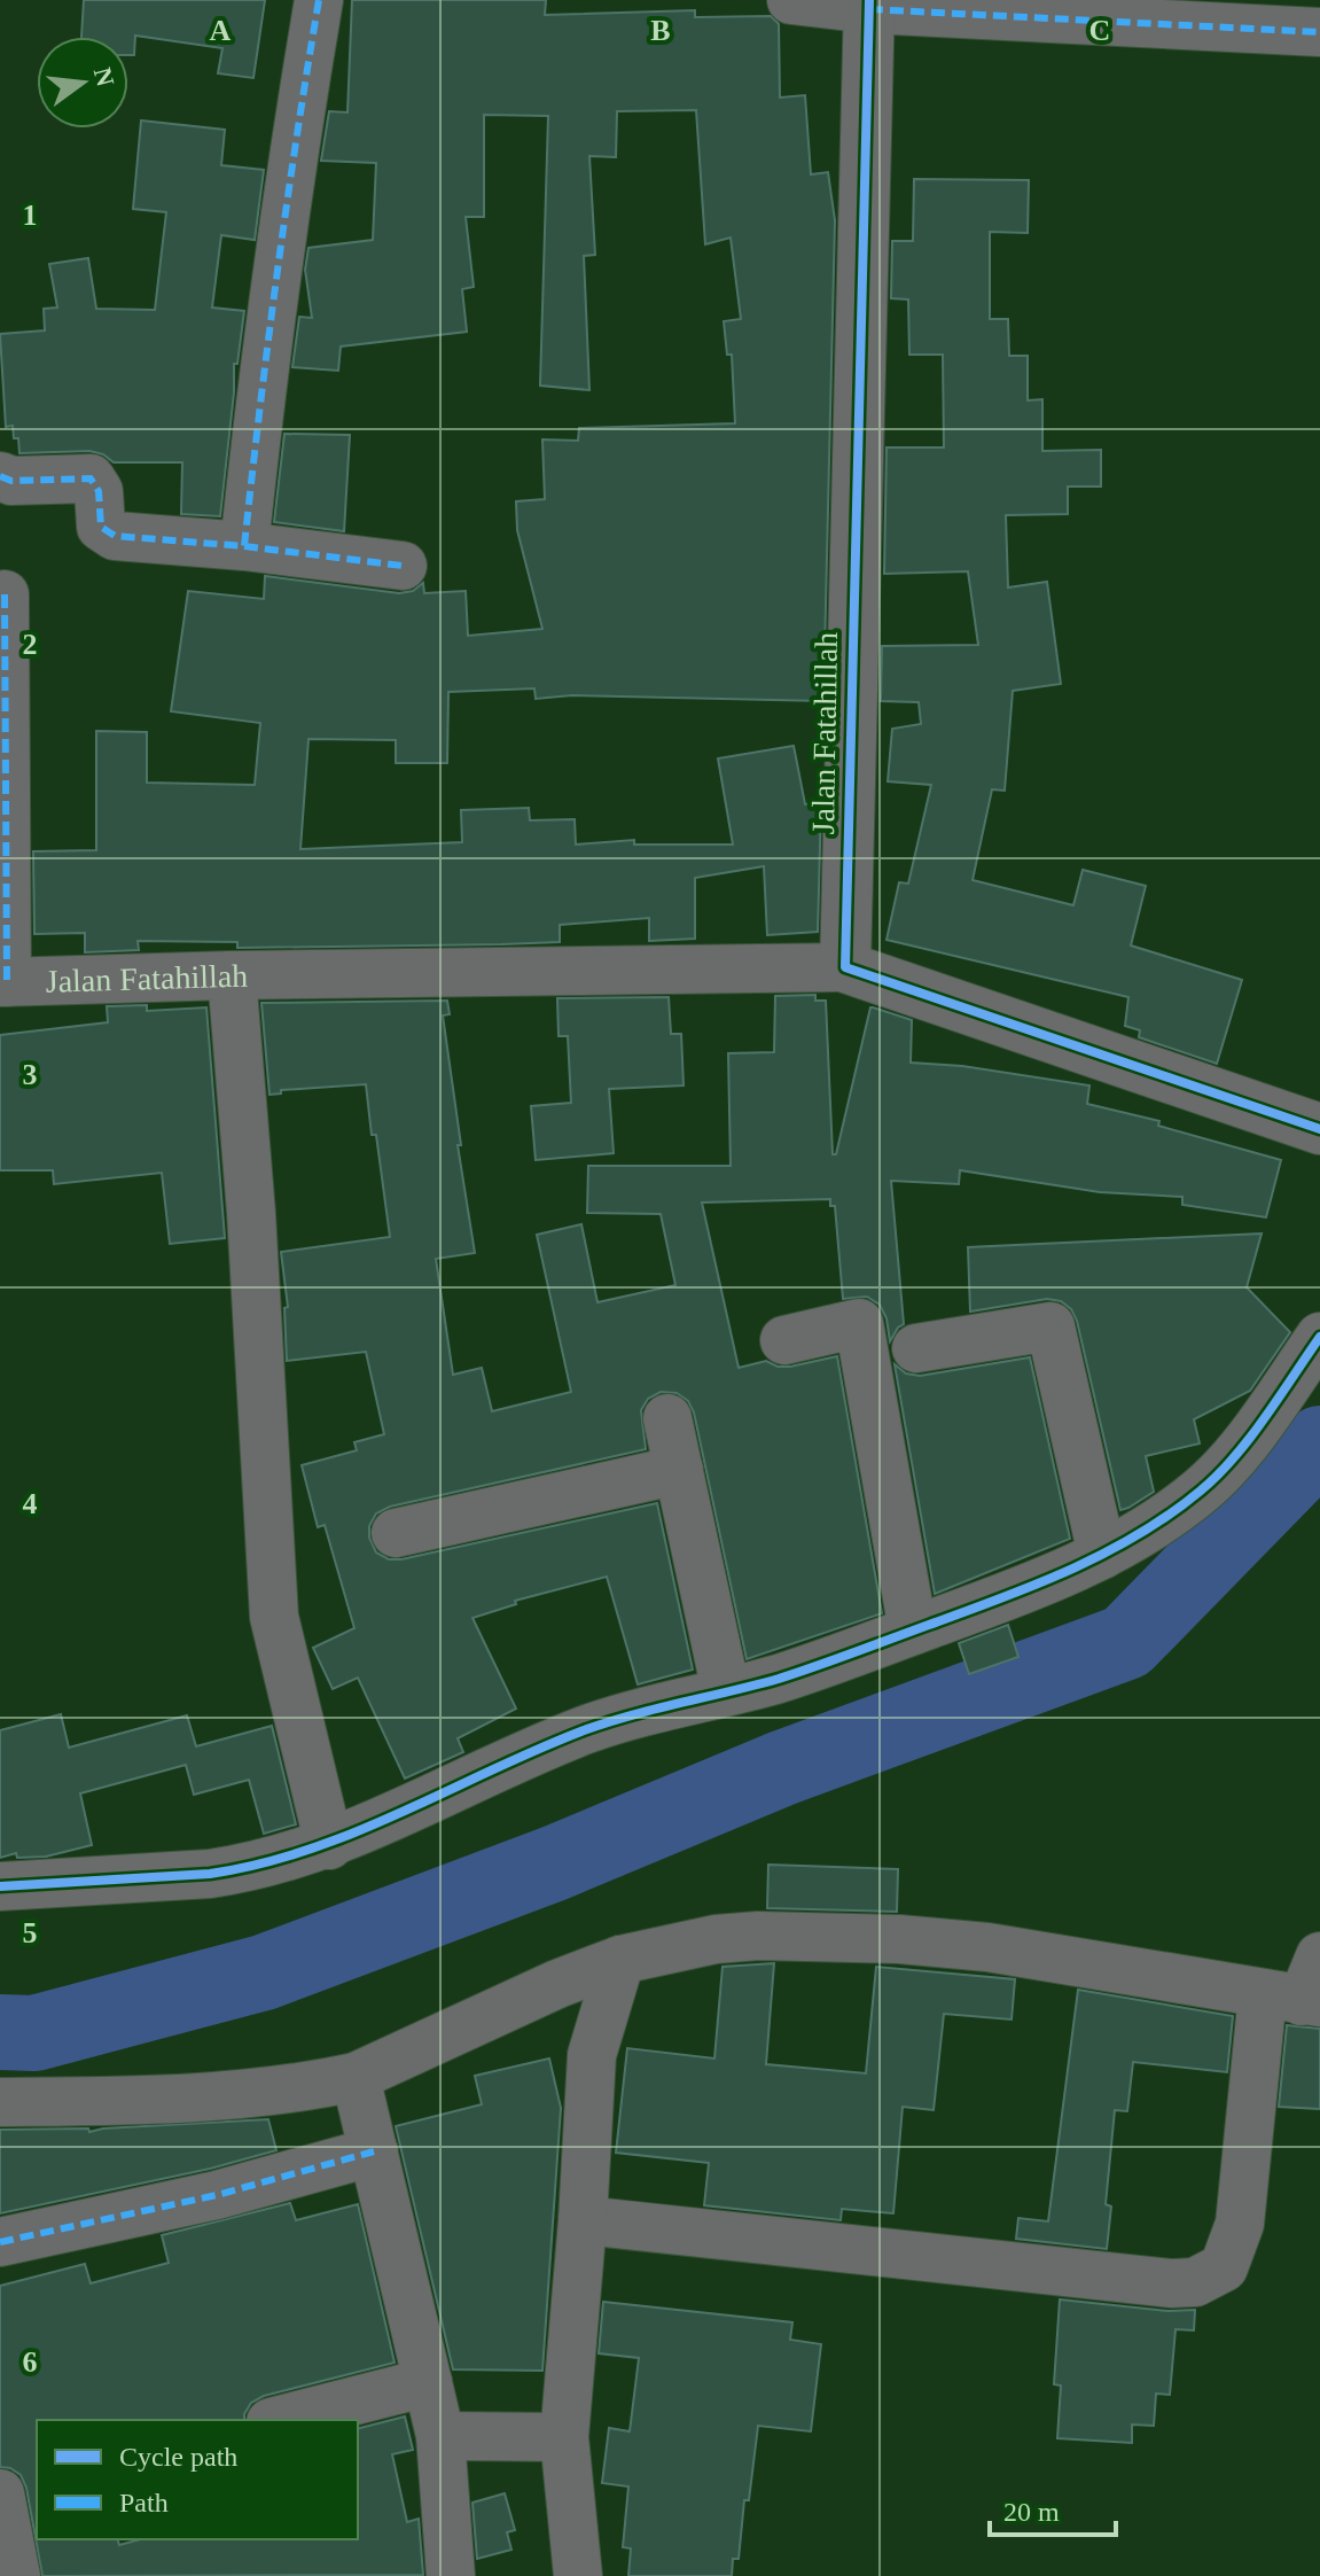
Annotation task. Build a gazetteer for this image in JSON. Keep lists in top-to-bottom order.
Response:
{
  "streets": {
    "street": ["Jalan Fatahillah"]
  },
  "legend": ["Cycle path", "Path"],
  "scale_bar": "20 m",
  "north": "right",
  "grid": {
    "columns": ["A", "B", "C"],
    "rows": [
      "1",
      "2",
      "3",
      "4",
      "5",
      "6"
    ]
  }
}
